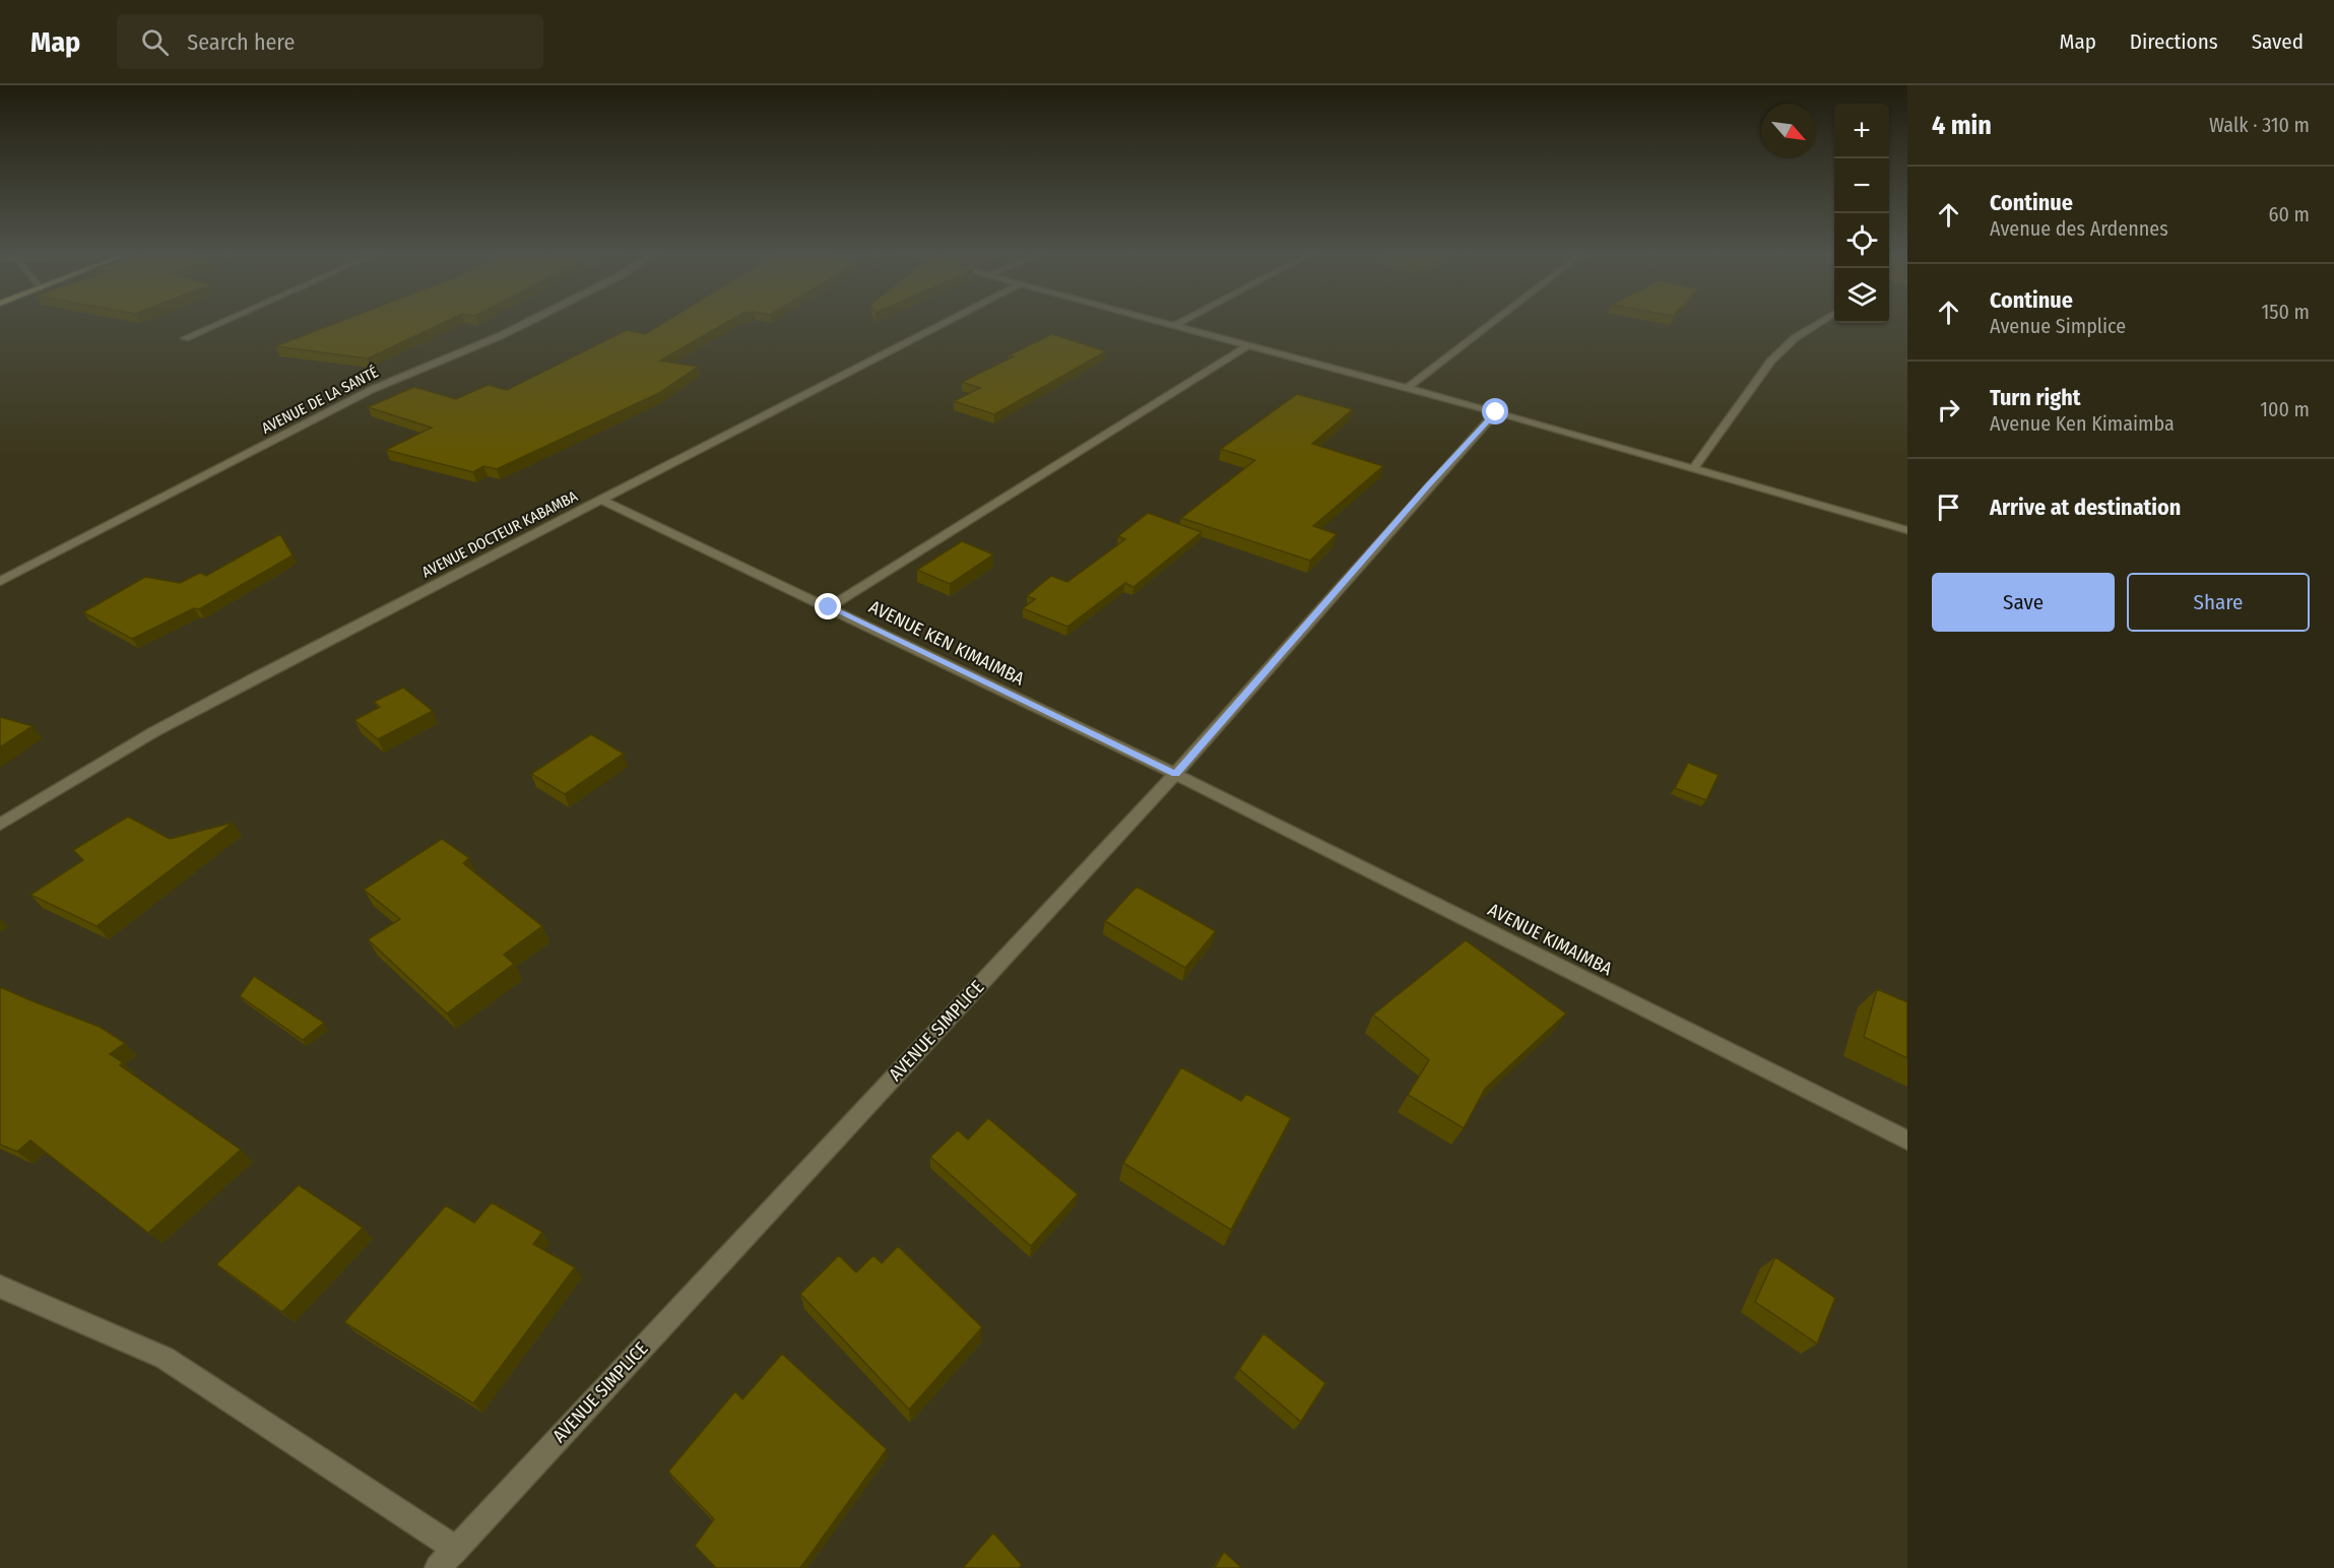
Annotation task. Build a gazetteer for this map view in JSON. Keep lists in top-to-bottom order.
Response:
{
  "streets": {
    "street": [
      "AVENUE DE LA SANTÉ",
      "AVENUE DOCTEUR KABAMBA",
      "AVENUE KEN KIMAIMBA",
      "AVENUE KIMAIMBA",
      "AVENUE SIMPLICE"
    ]
  },
  "crossings": [
    ["AVENUE DOCTEUR KABAMBA", "AVENUE KEN KIMAIMBA"],
    ["AVENUE KEN KIMAIMBA", "AVENUE KIMAIMBA"],
    ["AVENUE KEN KIMAIMBA", "AVENUE SIMPLICE"],
    ["AVENUE KIMAIMBA", "AVENUE SIMPLICE"]
  ],
  "north": "bottom right",
  "page": {
    "header": "Map",
    "search": "Search here",
    "nav": ["Map", "Directions", "Saved"],
    "heading": ["4 min", "Walk · 310 m"],
    "map_buttons": ["+", "−"],
    "list": [
      ["Continue", "Avenue des Ardennes", "60 m"],
      ["Continue", "Avenue Simplice", "150 m"],
      ["Turn right", "Avenue Ken Kimaimba", "100 m"],
      "Arrive at destination"
    ],
    "buttons": ["Save", "Share"]
  }
}
